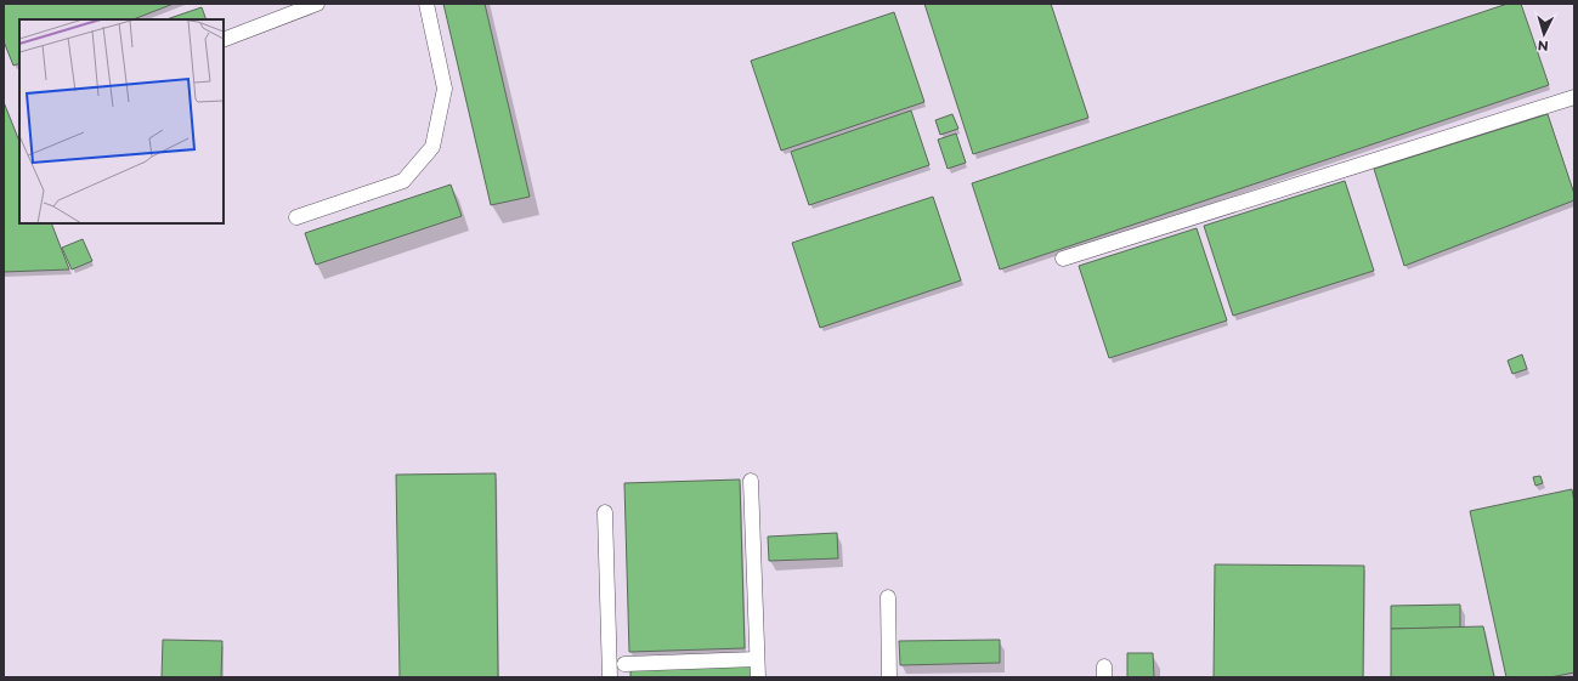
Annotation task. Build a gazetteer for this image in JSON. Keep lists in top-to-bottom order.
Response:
{
  "north": "bottom"
}
